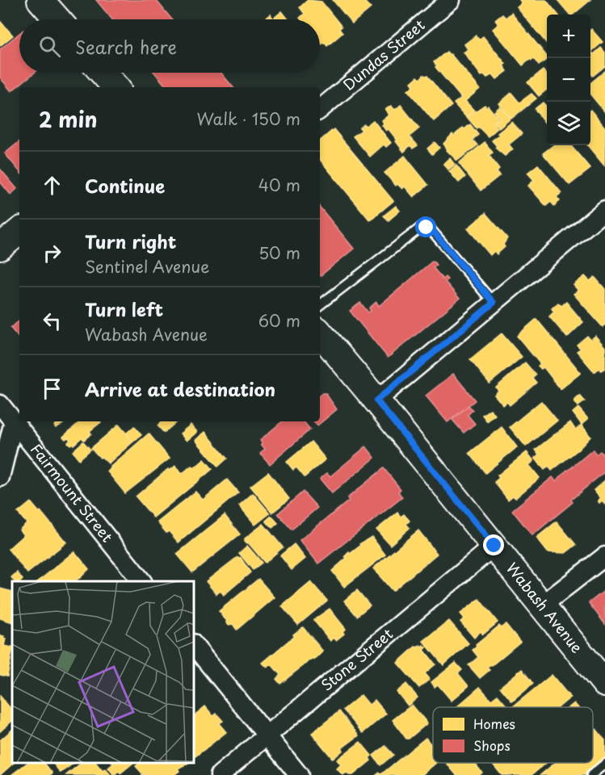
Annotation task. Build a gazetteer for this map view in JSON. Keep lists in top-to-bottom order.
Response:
{
  "streets": {
    "street": [
      "Dundas Street",
      "Fairmount Street",
      "Wabash Avenue",
      "Stone Street"
    ]
  },
  "crossings": [
    ["Wabash Avenue", "Stone Street"]
  ],
  "legend": ["Homes", "Shops"],
  "page": {
    "map_buttons": ["+", "−"],
    "search": "Search here",
    "heading": ["2 min", "Walk · 150 m"],
    "list": [
      ["Continue", "40 m"],
      ["Turn right", "Sentinel Avenue", "50 m"],
      ["Turn left", "Wabash Avenue", "60 m"],
      "Arrive at destination"
    ]
  }
}
